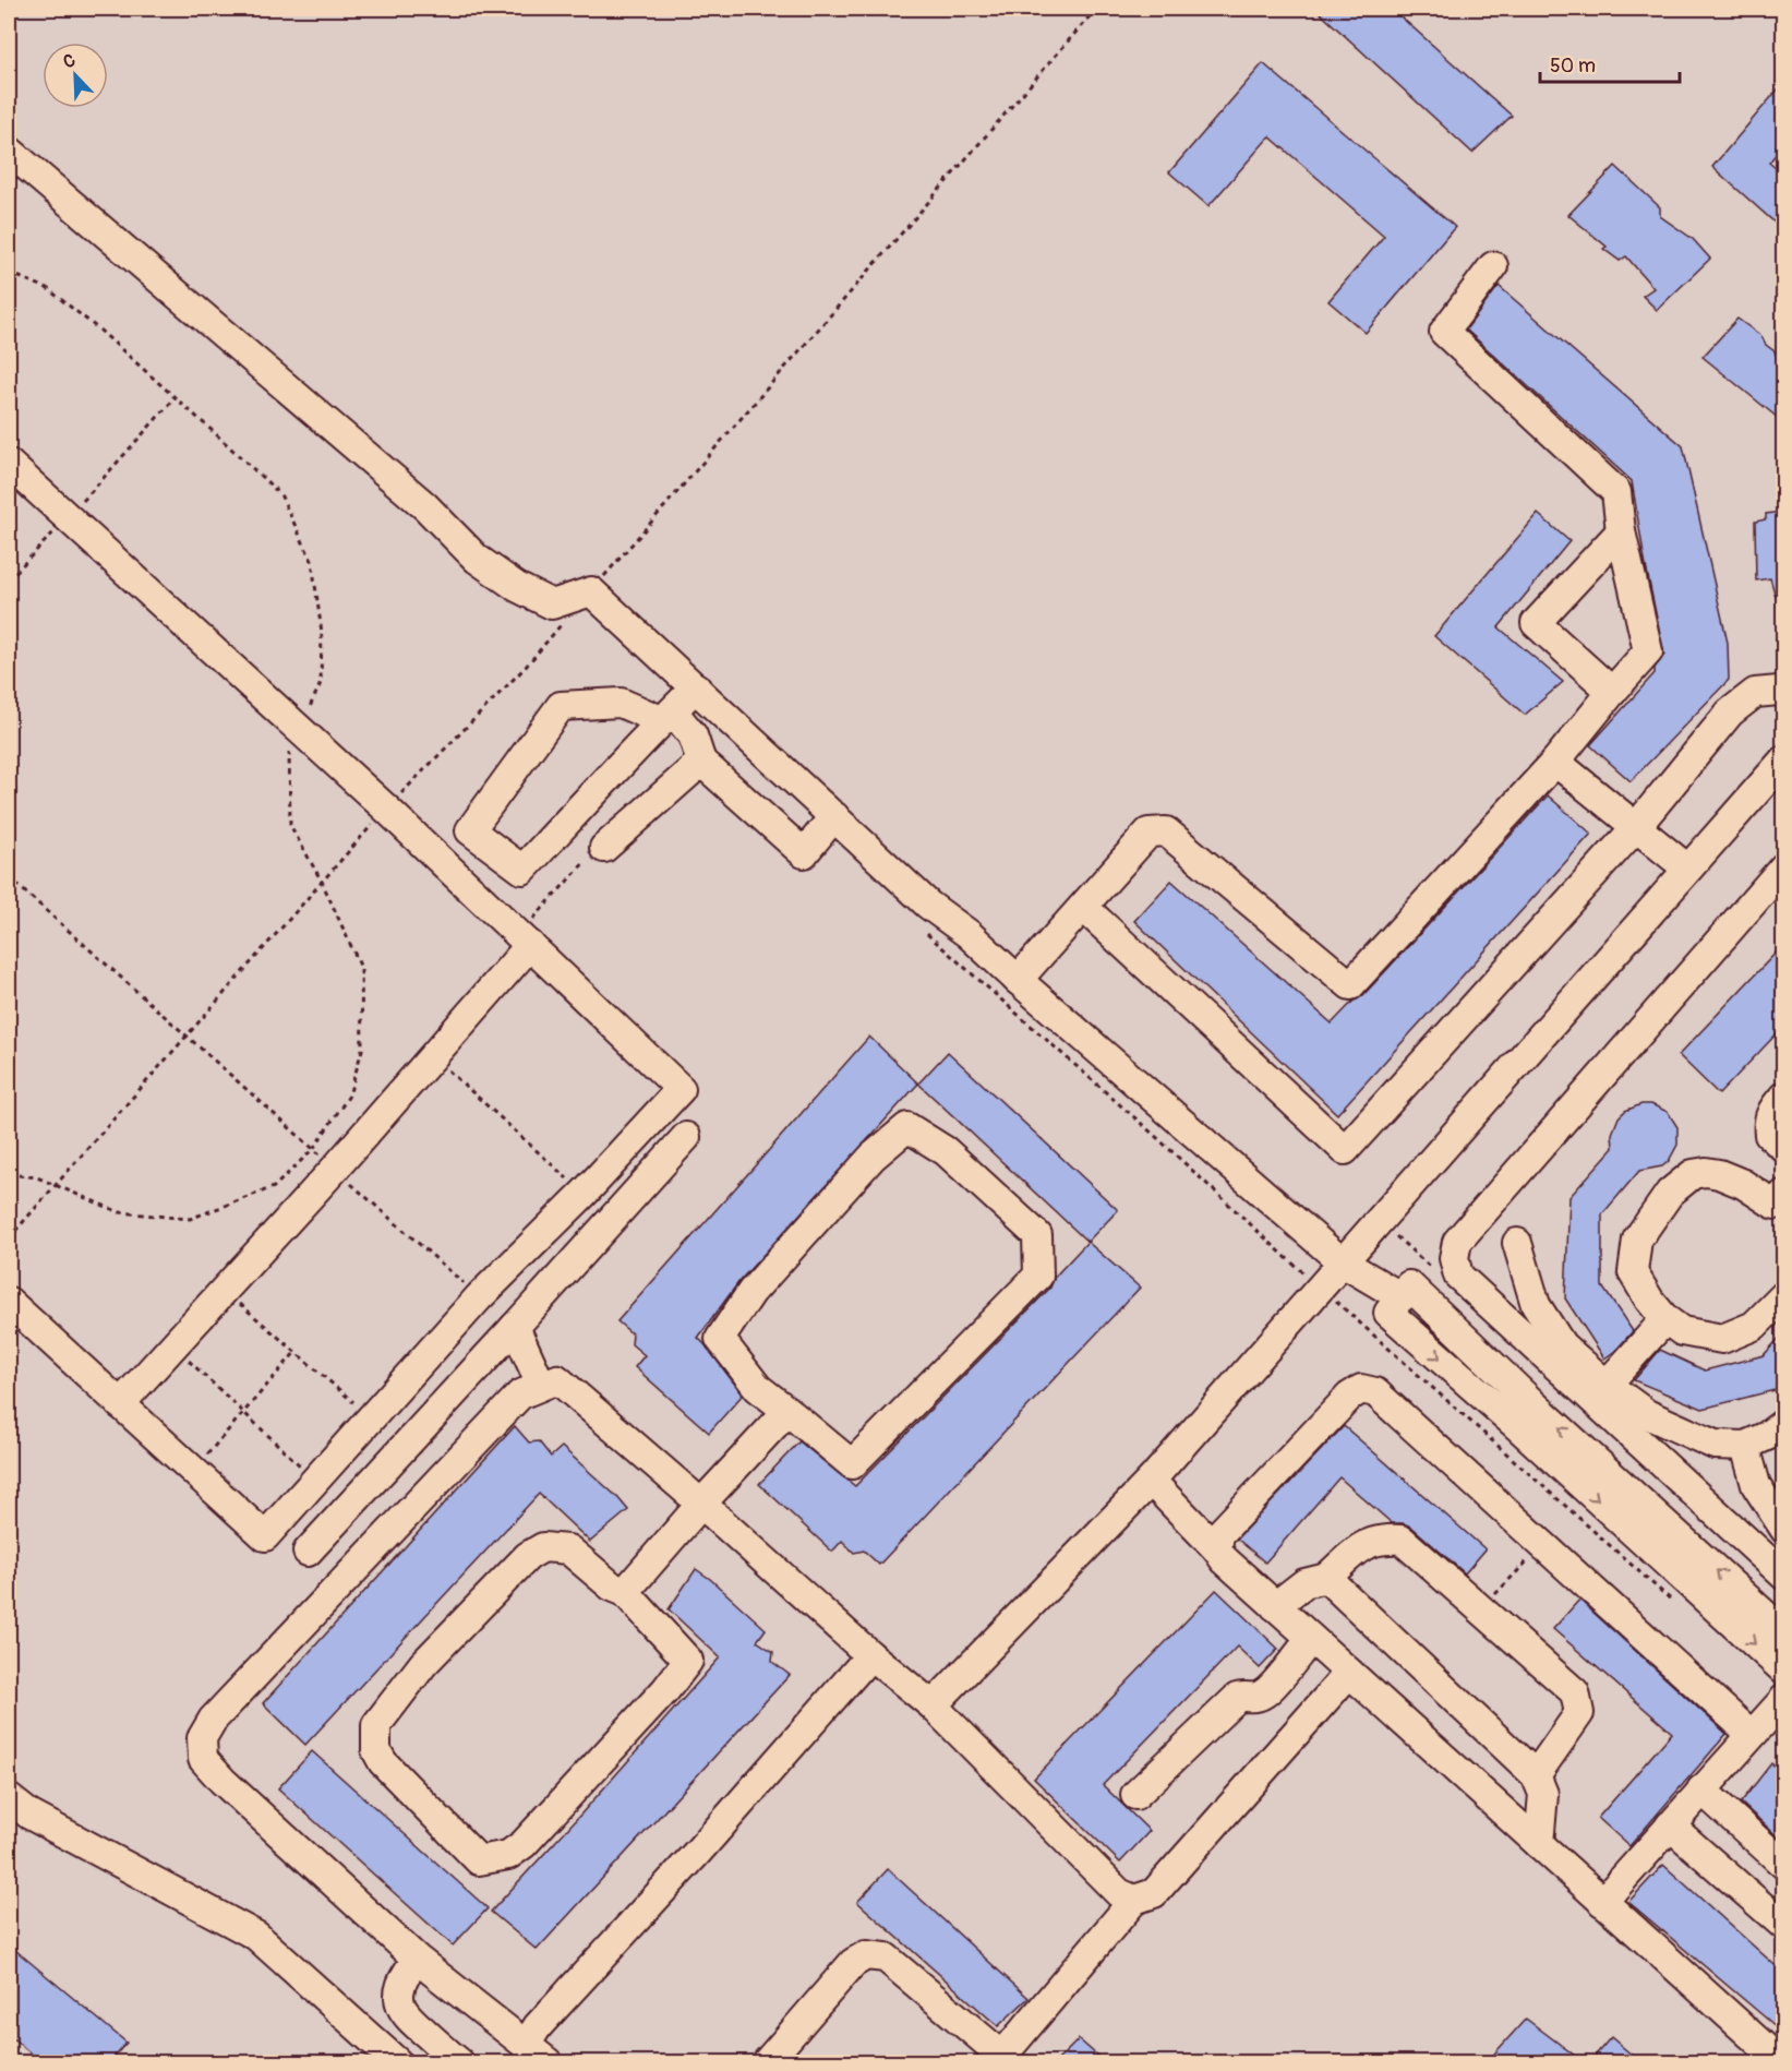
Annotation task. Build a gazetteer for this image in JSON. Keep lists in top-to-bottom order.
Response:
{
  "scale_bar": "50 m",
  "north": "top left"
}
